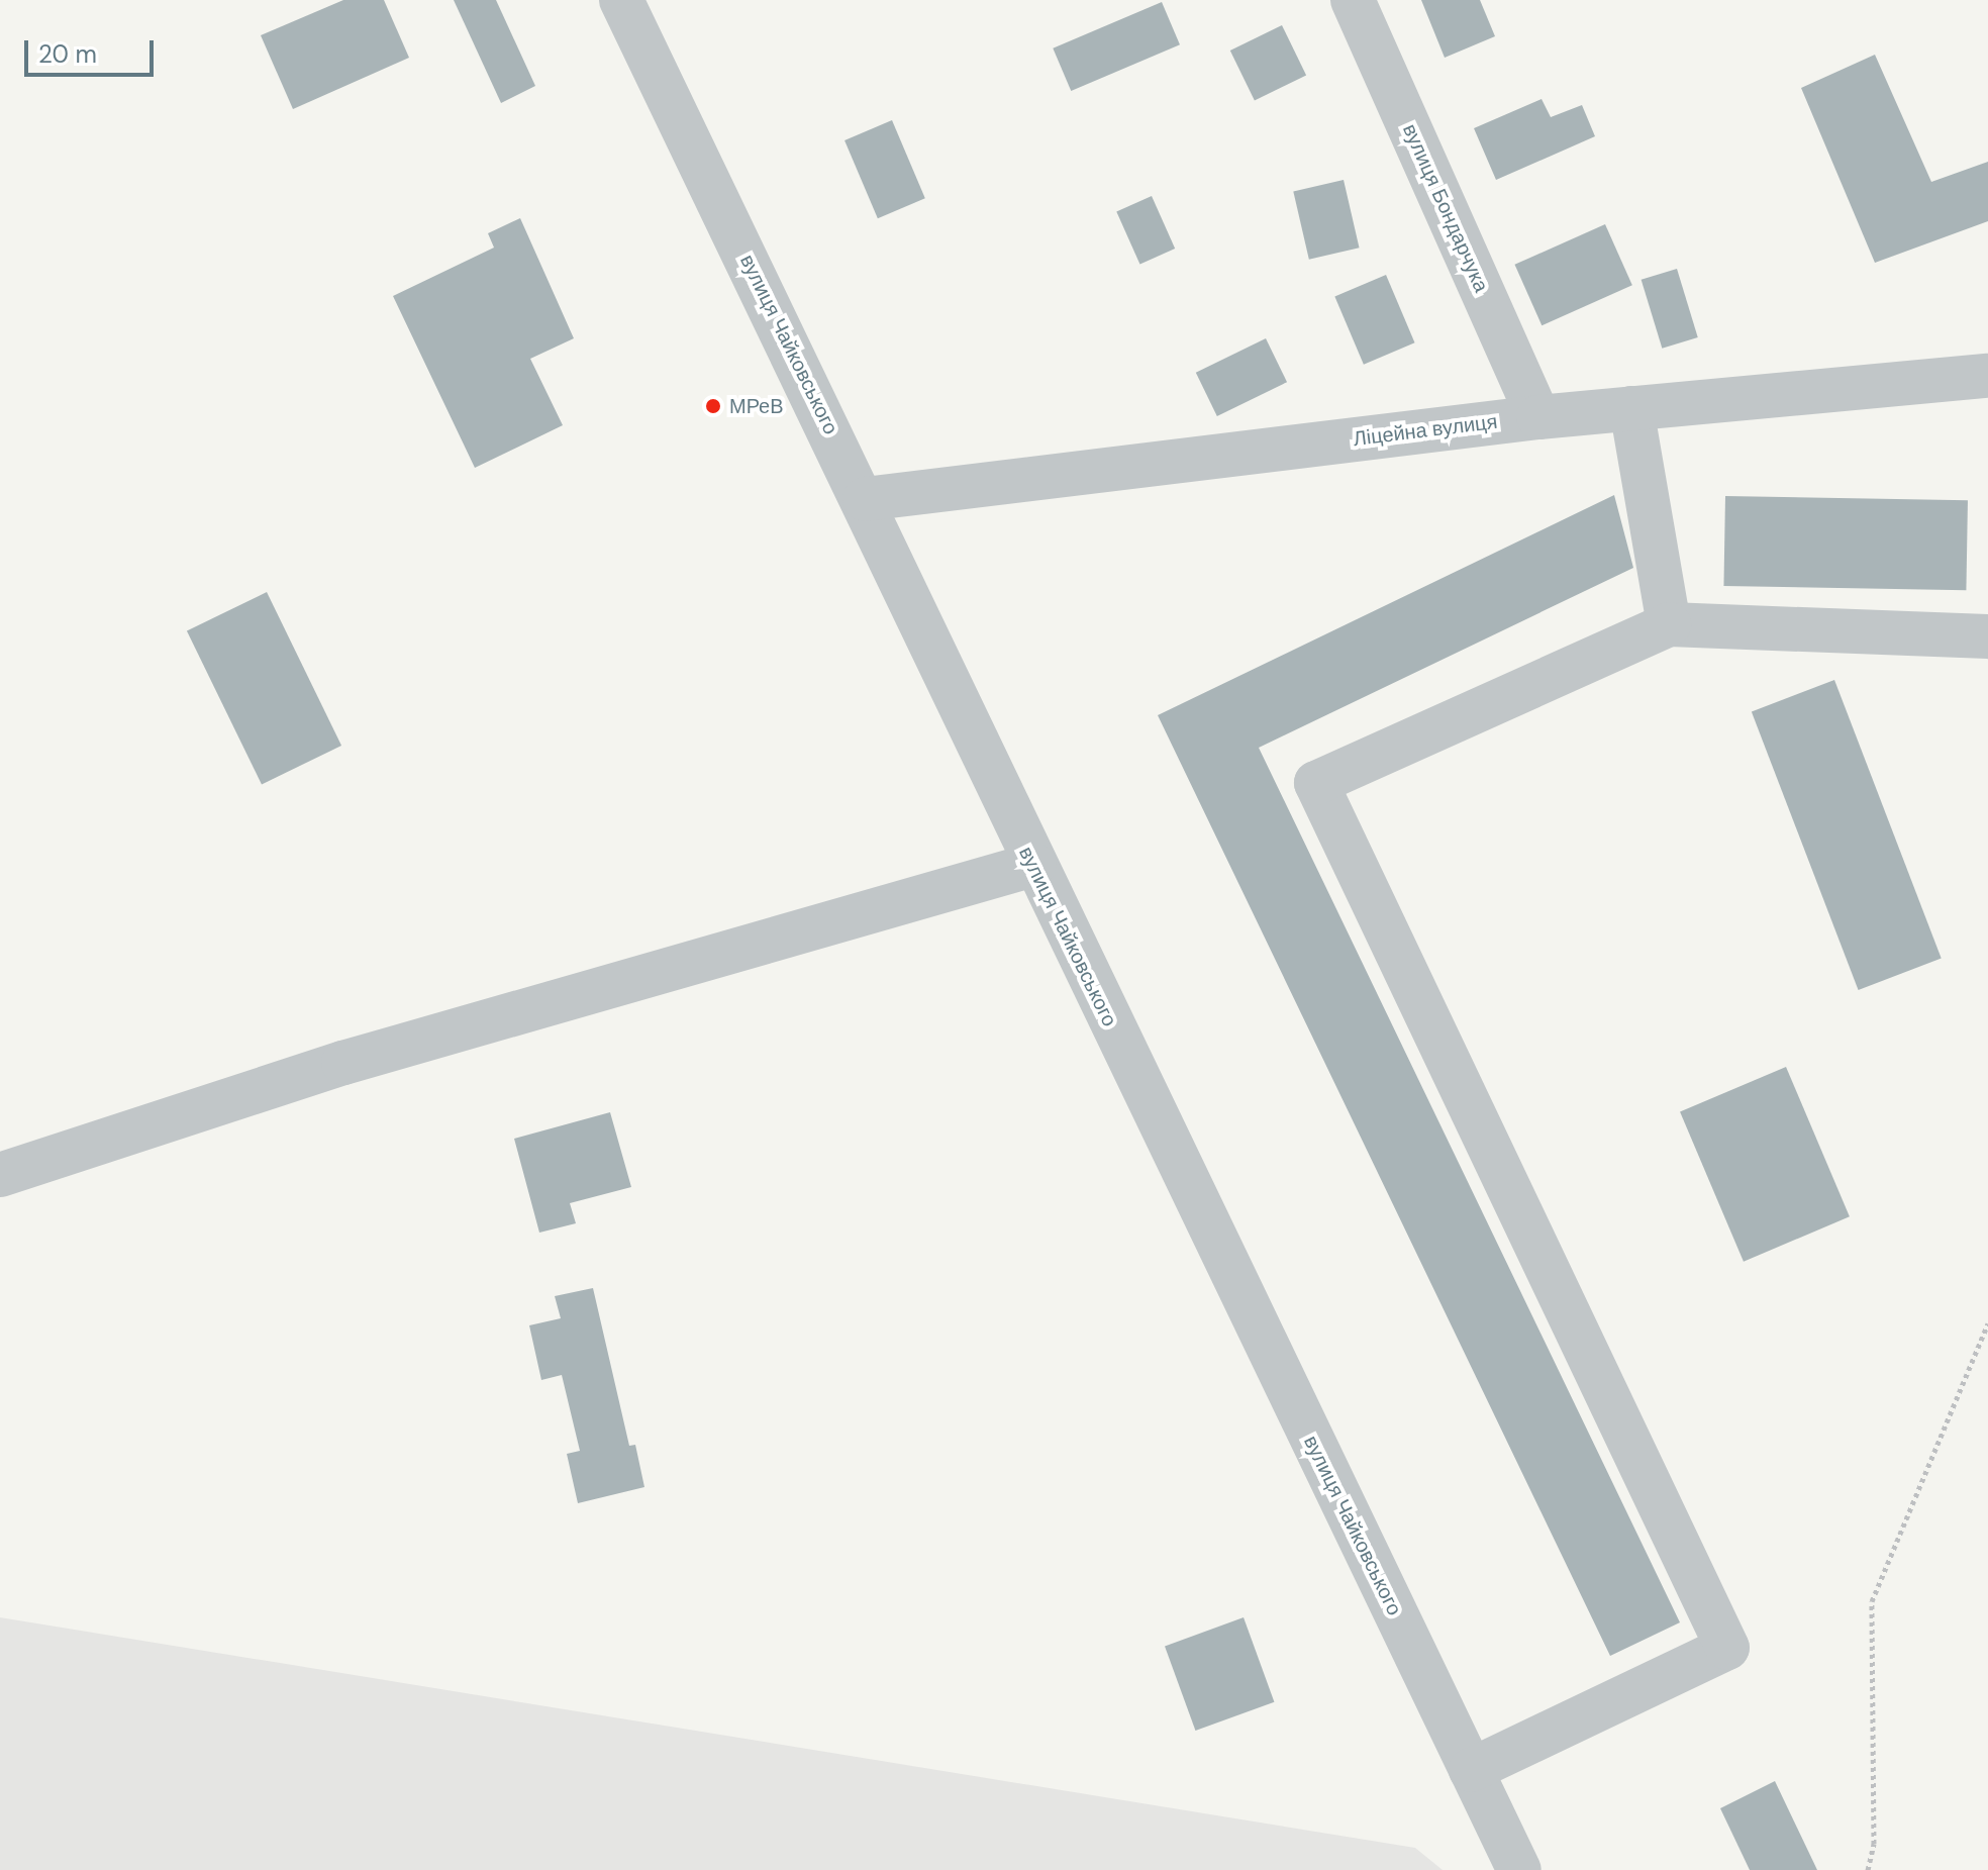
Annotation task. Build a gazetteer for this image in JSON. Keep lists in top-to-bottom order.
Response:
{
  "streets": {
    "street": ["вулиця Бондарчука", "вулиця Чайковського", "Ліцейна вулиця"]
  },
  "crossings": [
    ["вулиця Бондарчука", "Ліцейна вулиця"],
    ["вулиця Чайковського", "Ліцейна вулиця"]
  ],
  "places": ["МРеВ"],
  "scale_bar": "20 m"
}
